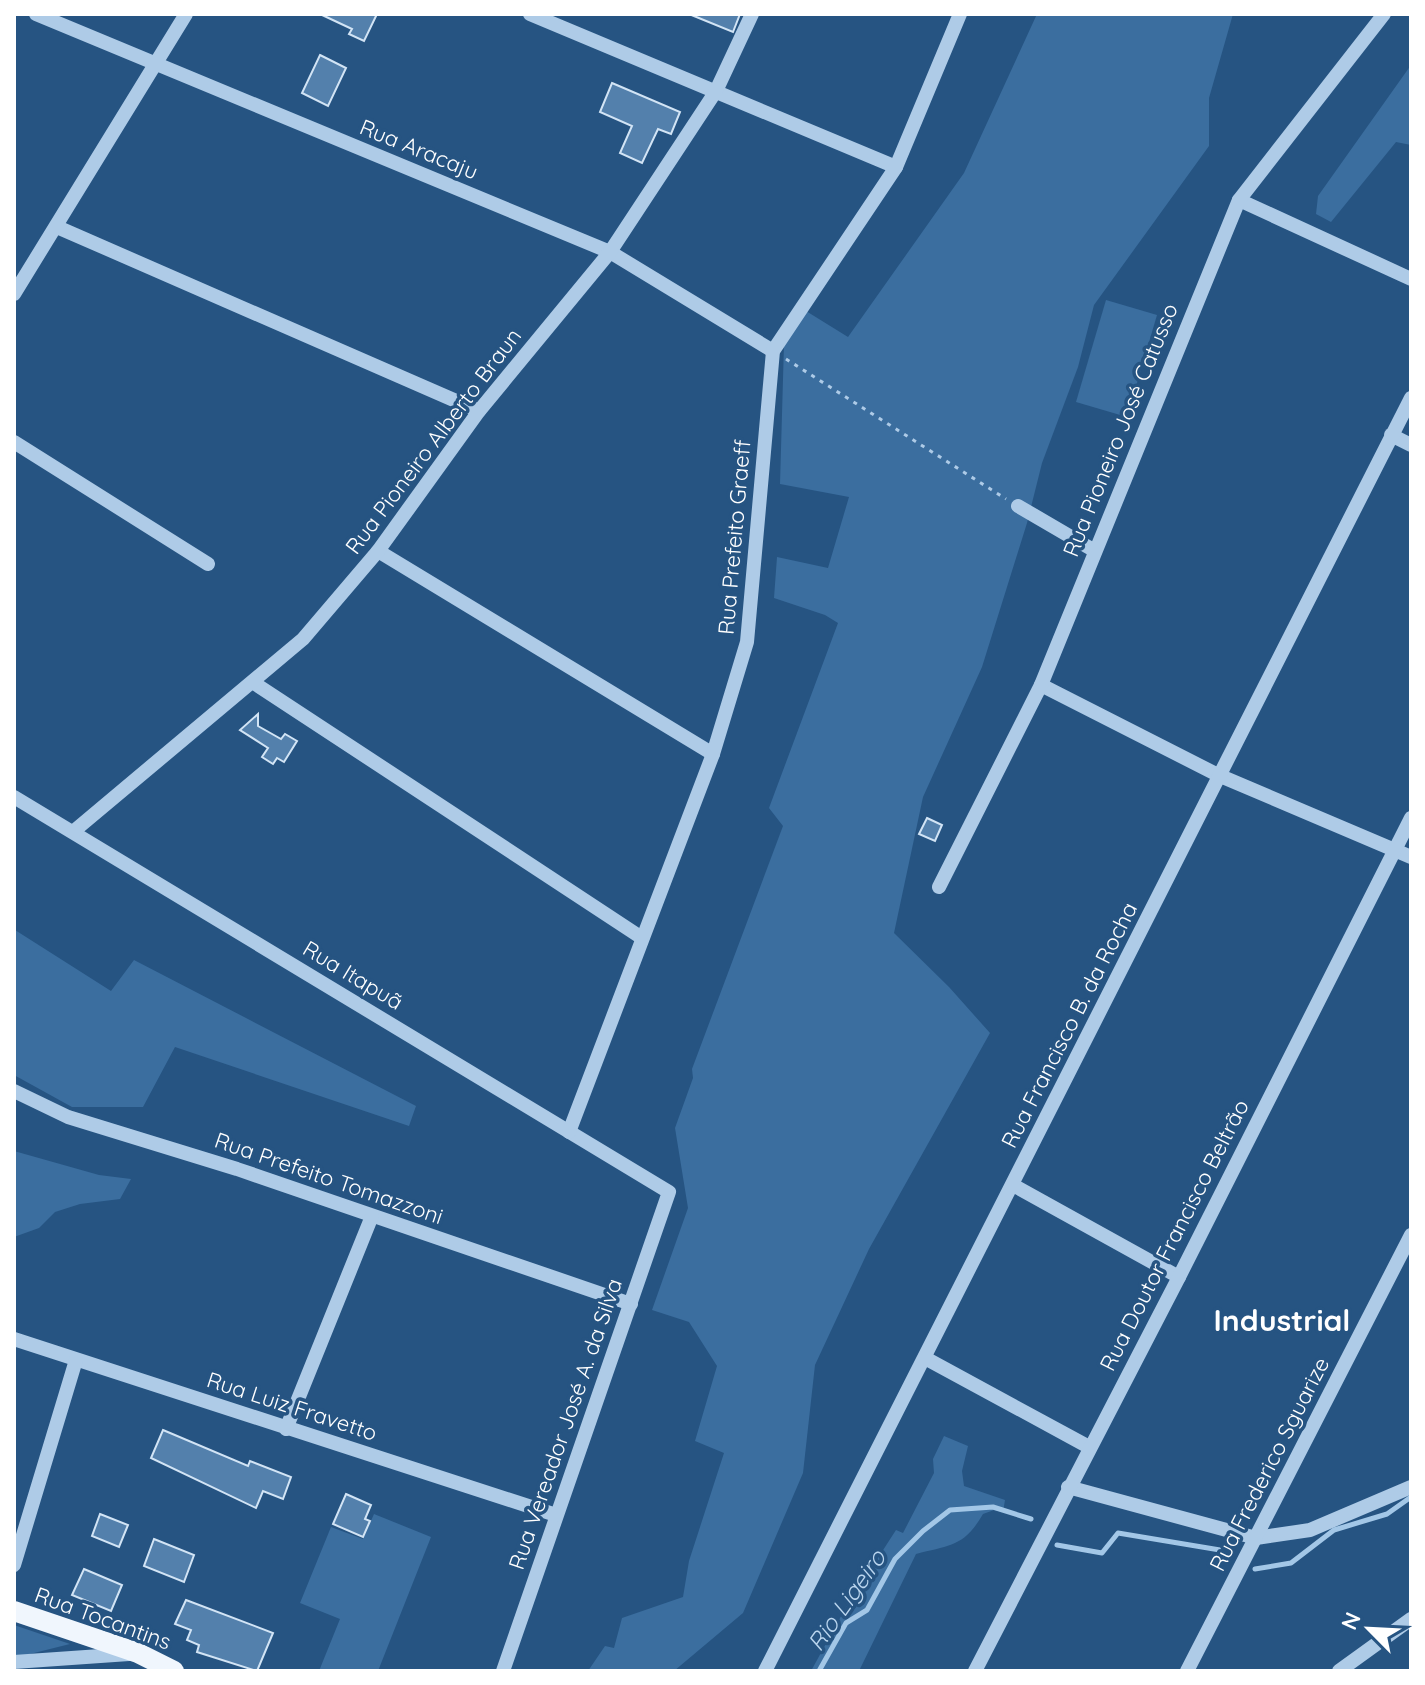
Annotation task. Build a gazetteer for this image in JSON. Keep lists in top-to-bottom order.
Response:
{
  "streets": {
    "main road": ["Rua Tocantins"],
    "street": [
      "Rua Aracaju",
      "Rua Pioneiro José Catusso",
      "Rua Pioneiro Alberto Braun",
      "Rua Prefeito Graeff",
      "Rua Itapuã",
      "Rua Francisco B. da Rocha",
      "Rua Prefeito Tomazzoni",
      "Rua Doutor Francisco Beltrão",
      "Rua Luiz Fravetto",
      "Rua Vereador José A. da Silva",
      "Rua Frederico Sguarize"
    ]
  },
  "crossings": [
    ["Rua Aracaju", "Rua Pioneiro Alberto Braun"],
    ["Rua Aracaju", "Rua Prefeito Graeff"],
    ["Rua Pioneiro Alberto Braun", "Rua Itapuã"],
    ["Rua Prefeito Graeff", "Rua Itapuã"],
    ["Rua Itapuã", "Rua Vereador José A. da Silva"],
    ["Rua Prefeito Tomazzoni", "Rua Vereador José A. da Silva"],
    ["Rua Luiz Fravetto", "Rua Vereador José A. da Silva"]
  ],
  "districts": ["Industrial"],
  "water": ["Rio Ligeiro"],
  "north": "top left"
}
